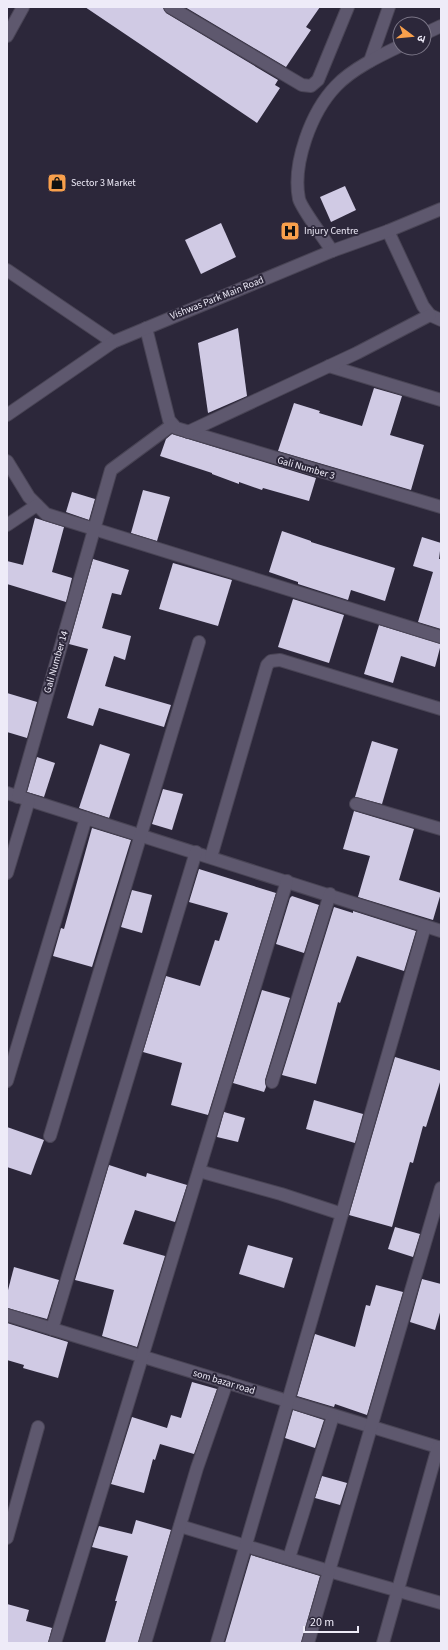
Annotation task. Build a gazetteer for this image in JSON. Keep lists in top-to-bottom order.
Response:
{
  "streets": {
    "street": [
      "Vishwas Park Main Road",
      "Gali Number 3",
      "Gali Number 14",
      "som bazar road"
    ]
  },
  "crossings": [
    ["Gali Number 3", "Gali Number 14"]
  ],
  "places": {
    "shop": ["Sector 3 Market"],
    "hospital": ["Injury Centre"]
  },
  "scale_bar": "20 m",
  "north": "right"
}
